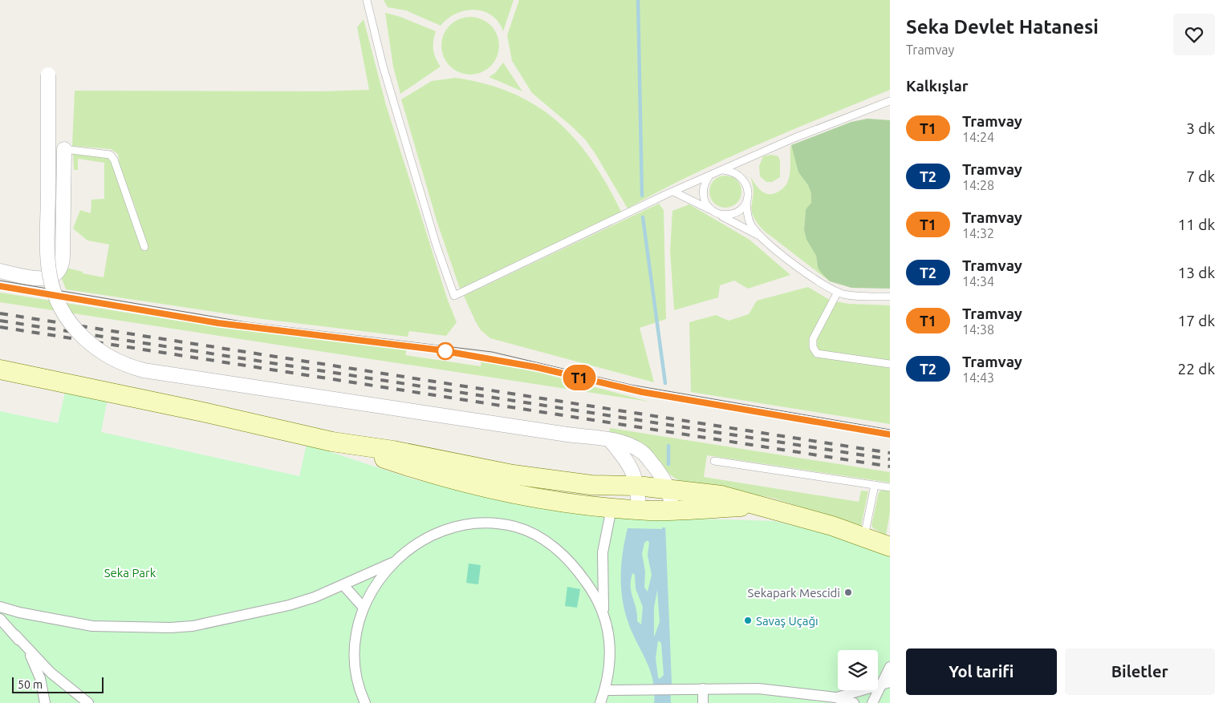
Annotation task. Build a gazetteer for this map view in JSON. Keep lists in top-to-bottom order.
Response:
{
  "parks": ["Seka Park"],
  "places": ["Sekapark Mescidi", "Savaş Uçağı"],
  "lines": ["tram line T1"],
  "scale_bar": "50 m",
  "page": {
    "on_map": "T1",
    "heading": [
      ["Seka Devlet Hatanesi", "Tramvay"],
      "Kalkışlar"
    ],
    "list": [
      {
        "mark": "T1",
        "name": "Tramvay",
        "note": "14:24",
        "value": "3 dk"
      },
      {
        "mark": "T2",
        "name": "Tramvay",
        "note": "14:28",
        "value": "7 dk"
      },
      {
        "mark": "T1",
        "name": "Tramvay",
        "note": "14:32",
        "value": "11 dk"
      },
      {
        "mark": "T2",
        "name": "Tramvay",
        "note": "14:34",
        "value": "13 dk"
      },
      {
        "mark": "T1",
        "name": "Tramvay",
        "note": "14:38",
        "value": "17 dk"
      },
      {
        "mark": "T2",
        "name": "Tramvay",
        "note": "14:43",
        "value": "22 dk"
      }
    ],
    "buttons": ["Yol tarifi", "Biletler"],
    "scale": "50 m"
  }
}
